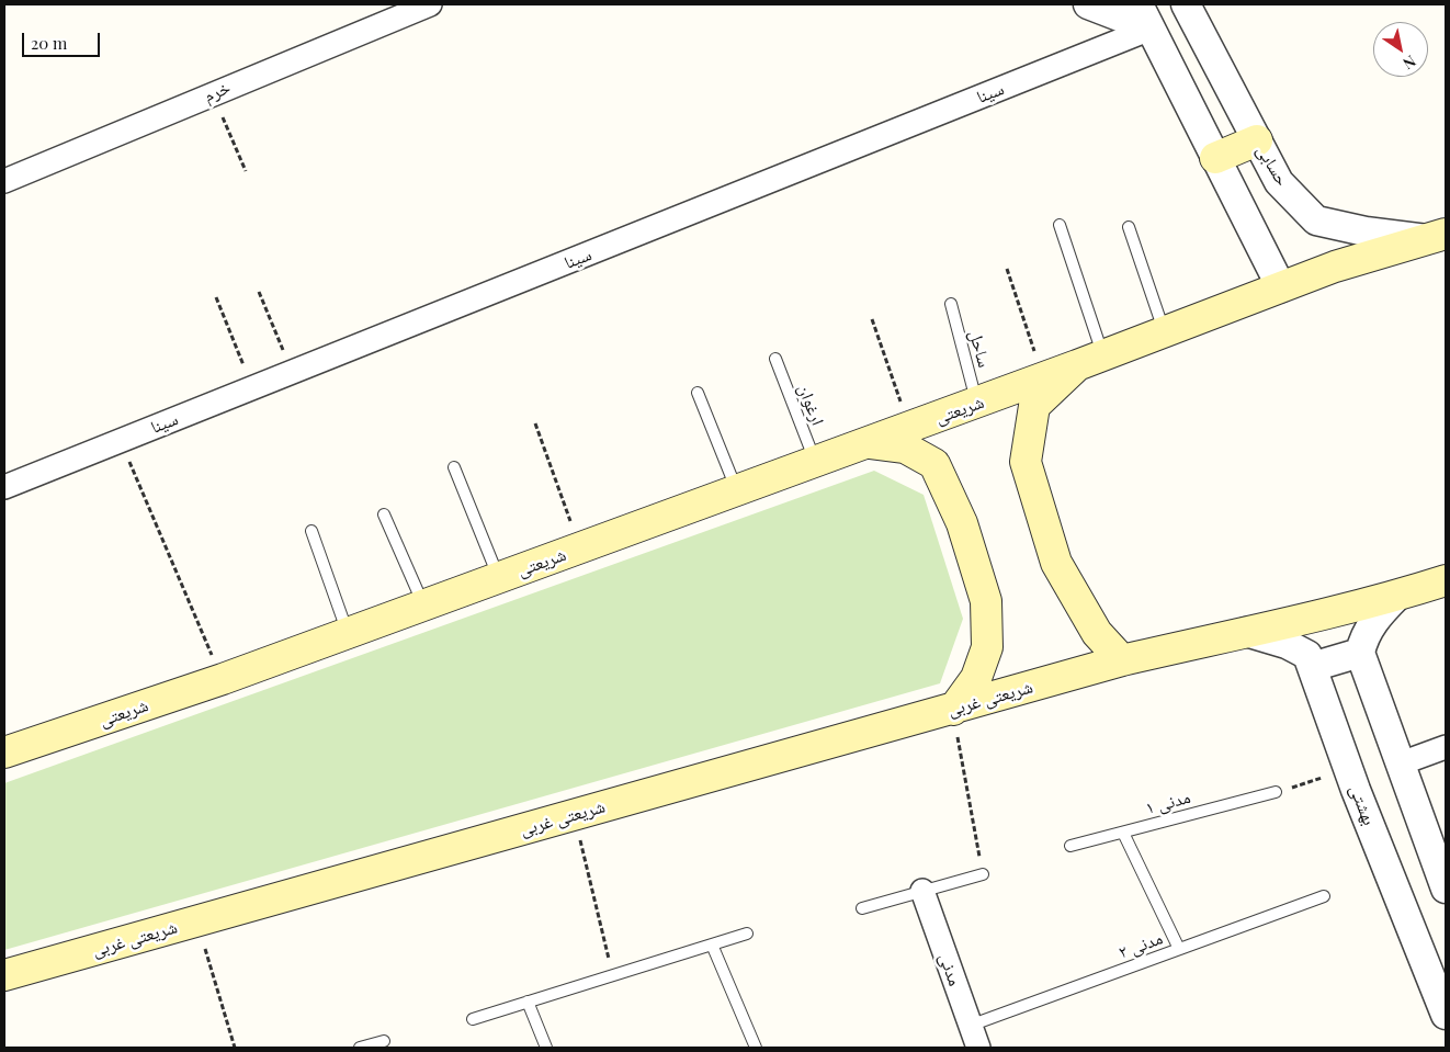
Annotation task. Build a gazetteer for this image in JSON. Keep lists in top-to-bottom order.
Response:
{
  "streets": {
    "main road": ["شریعتی", "شریعتی غربی"],
    "street": [
      "خرم",
      "سینا",
      "حسابی",
      "بهشتی",
      "مدنی"
    ],
    "lane": [
      "ساحل",
      "ارغوان",
      "مدنی ۱",
      "مدنی ۲"
    ]
  },
  "crossings": [
    ["حسابی", "شریعتی"],
    ["ساحل", "شریعتی"],
    ["ارغوان", "شریعتی"],
    ["شریعتی غربی", "بهشتی"],
    ["مدنی ۲", "مدنی"]
  ],
  "scale_bar": "20 m",
  "north": "bottom right"
}
